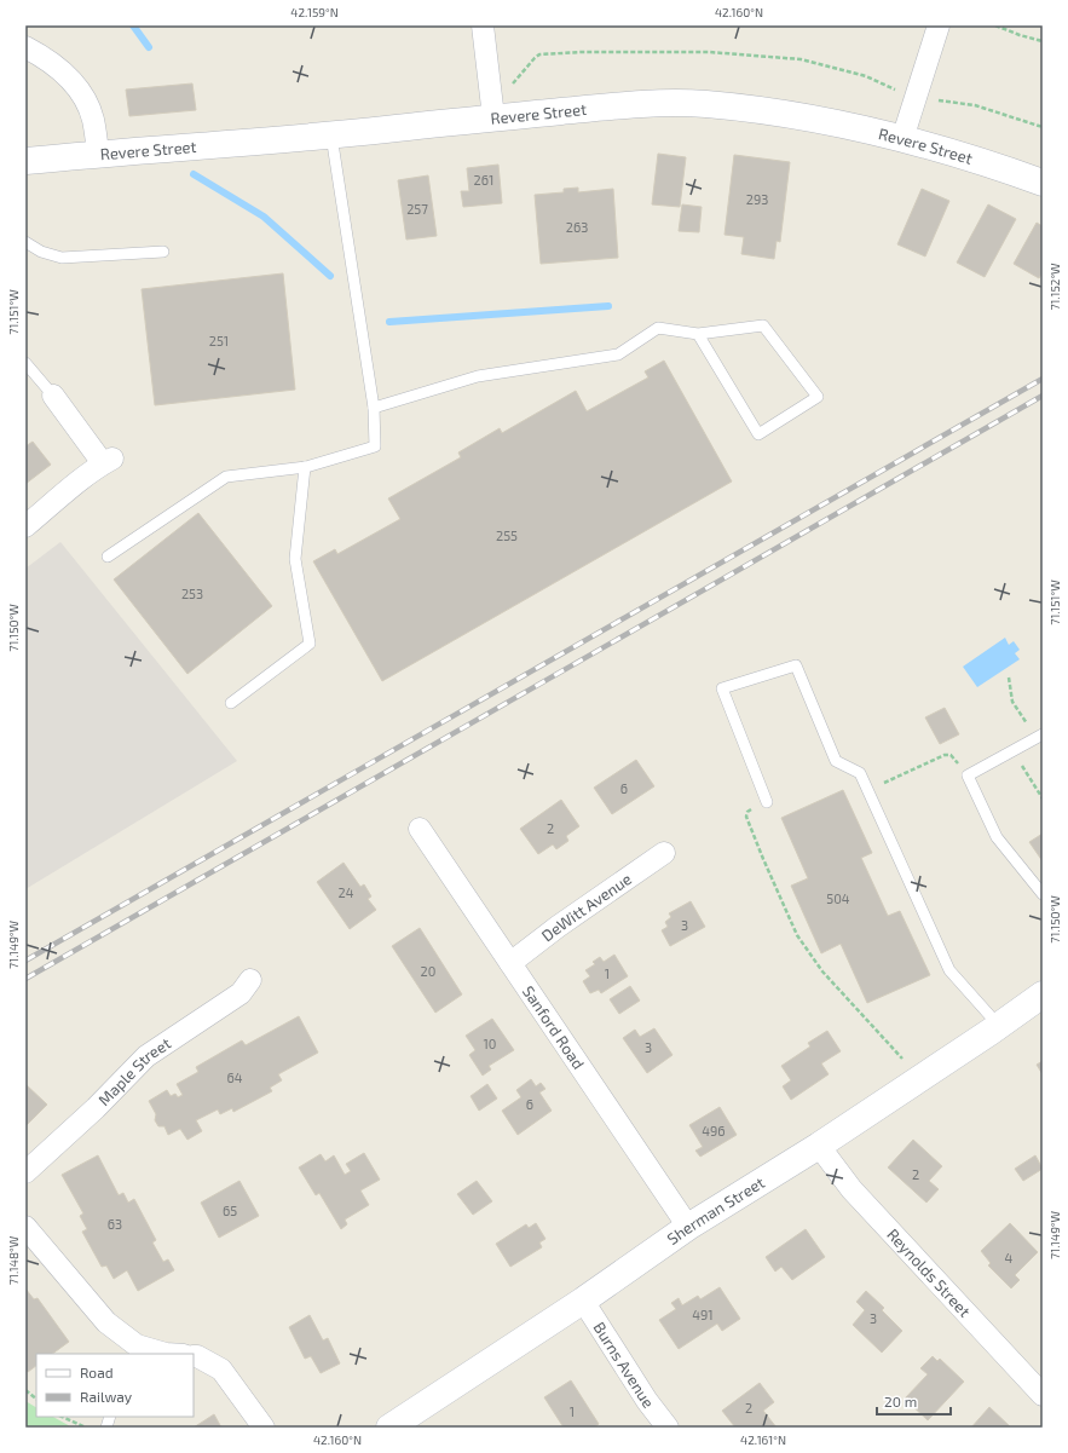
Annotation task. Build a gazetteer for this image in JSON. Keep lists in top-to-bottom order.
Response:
{
  "streets": {
    "street": [
      "Revere Street",
      "DeWitt Avenue",
      "Sanford Road",
      "Maple Street",
      "Sherman Street",
      "Reynolds Street",
      "Burns Avenue"
    ]
  },
  "crossings": [
    ["DeWitt Avenue", "Sanford Road"],
    ["Sanford Road", "Sherman Street"],
    ["Sherman Street", "Reynolds Street"],
    ["Sherman Street", "Burns Avenue"]
  ],
  "house_numbers": [
    "261",
    "293",
    "257",
    "263",
    "251",
    "255",
    "253",
    "6",
    "2",
    "24",
    "504",
    "3",
    "20",
    "1",
    "10",
    "3",
    "64",
    "6",
    "496",
    "2",
    "65",
    "63",
    "4",
    "491",
    "3",
    "2",
    "1"
  ],
  "legend": ["Road", "Railway"],
  "scale_bar": "20 m",
  "coordinates": [
    "42.159°N",
    "42.160°N",
    "71.152°W",
    "71.151°W",
    "71.150°W",
    "71.149°W",
    "71.148°W",
    "42.161°N"
  ]
}
